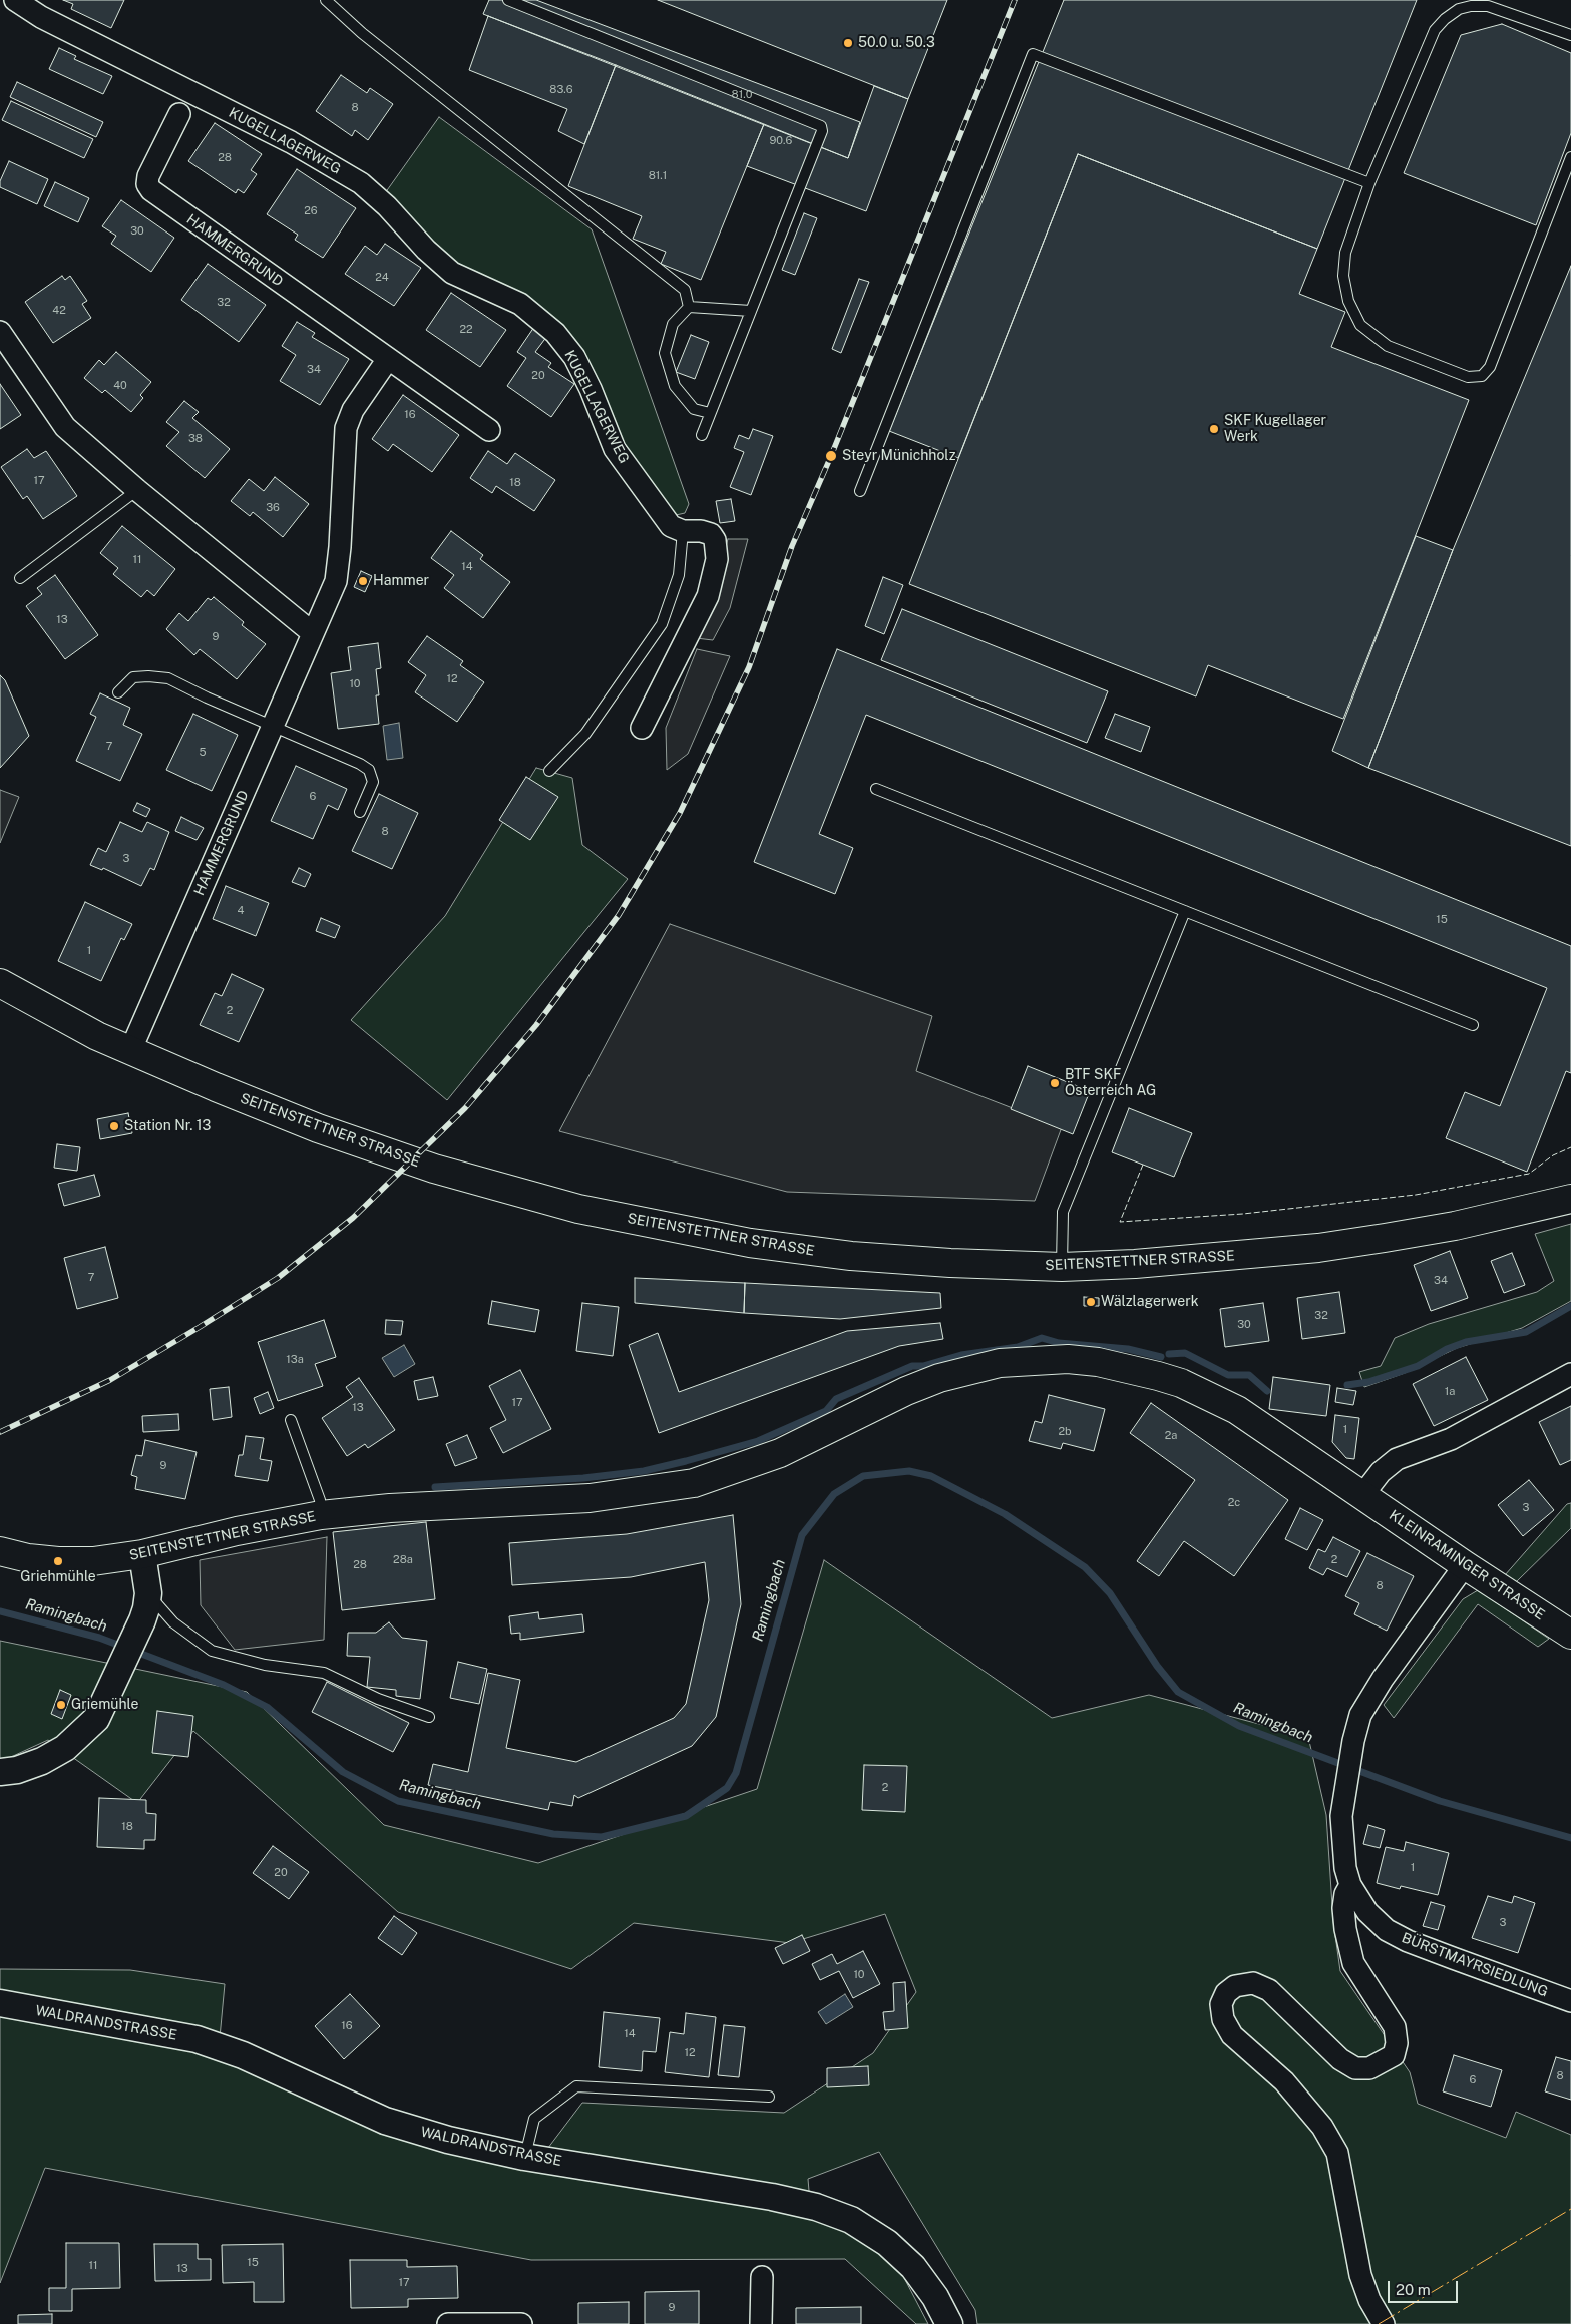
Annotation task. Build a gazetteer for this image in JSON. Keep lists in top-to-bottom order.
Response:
{
  "streets": {
    "main road": ["SEITENSTETTNER STRASSE", "KLEINRAMINGER STRASSE"],
    "street": [
      "KUGELLAGERWEG",
      "HAMMERGRUND",
      "BÜRSTMAYRSIEDLUNG",
      "WALDRANDSTRASSE"
    ]
  },
  "crossings": [
    ["HAMMERGRUND", "SEITENSTETTNER STRASSE"],
    ["SEITENSTETTNER STRASSE", "KLEINRAMINGER STRASSE"],
    ["KLEINRAMINGER STRASSE", "BÜRSTMAYRSIEDLUNG"]
  ],
  "water": ["Ramingbach"],
  "places": [
    "50.0 u. 50.3",
    "SKF Kugellager Werk",
    "Steyr Münichholz",
    "Hammer",
    "BTF SKF Österreich AG",
    "Station Nr. 13",
    "Wälzlagerwerk",
    "Griehmühle",
    "Griemühle"
  ],
  "house_numbers": [
    "83.6",
    "81.0",
    "8",
    "90.6",
    "28",
    "81.1",
    "26",
    "30",
    "24",
    "32",
    "42",
    "22",
    "34",
    "20",
    "40",
    "16",
    "38",
    "17",
    "18",
    "36",
    "11",
    "14",
    "13",
    "9",
    "12",
    "10",
    "7",
    "5",
    "6",
    "8",
    "3",
    "4",
    "15",
    "1",
    "2",
    "7",
    "34",
    "32",
    "30",
    "13a",
    "1a",
    "17",
    "13",
    "1",
    "2b",
    "2a",
    "9",
    "2c",
    "3",
    "28a",
    "2",
    "28",
    "8",
    "2",
    "18",
    "1",
    "20",
    "3",
    "10",
    "16",
    "14",
    "12",
    "8",
    "6",
    "15",
    "11",
    "13",
    "17",
    "9"
  ],
  "scale_bar": "20 m"
}
